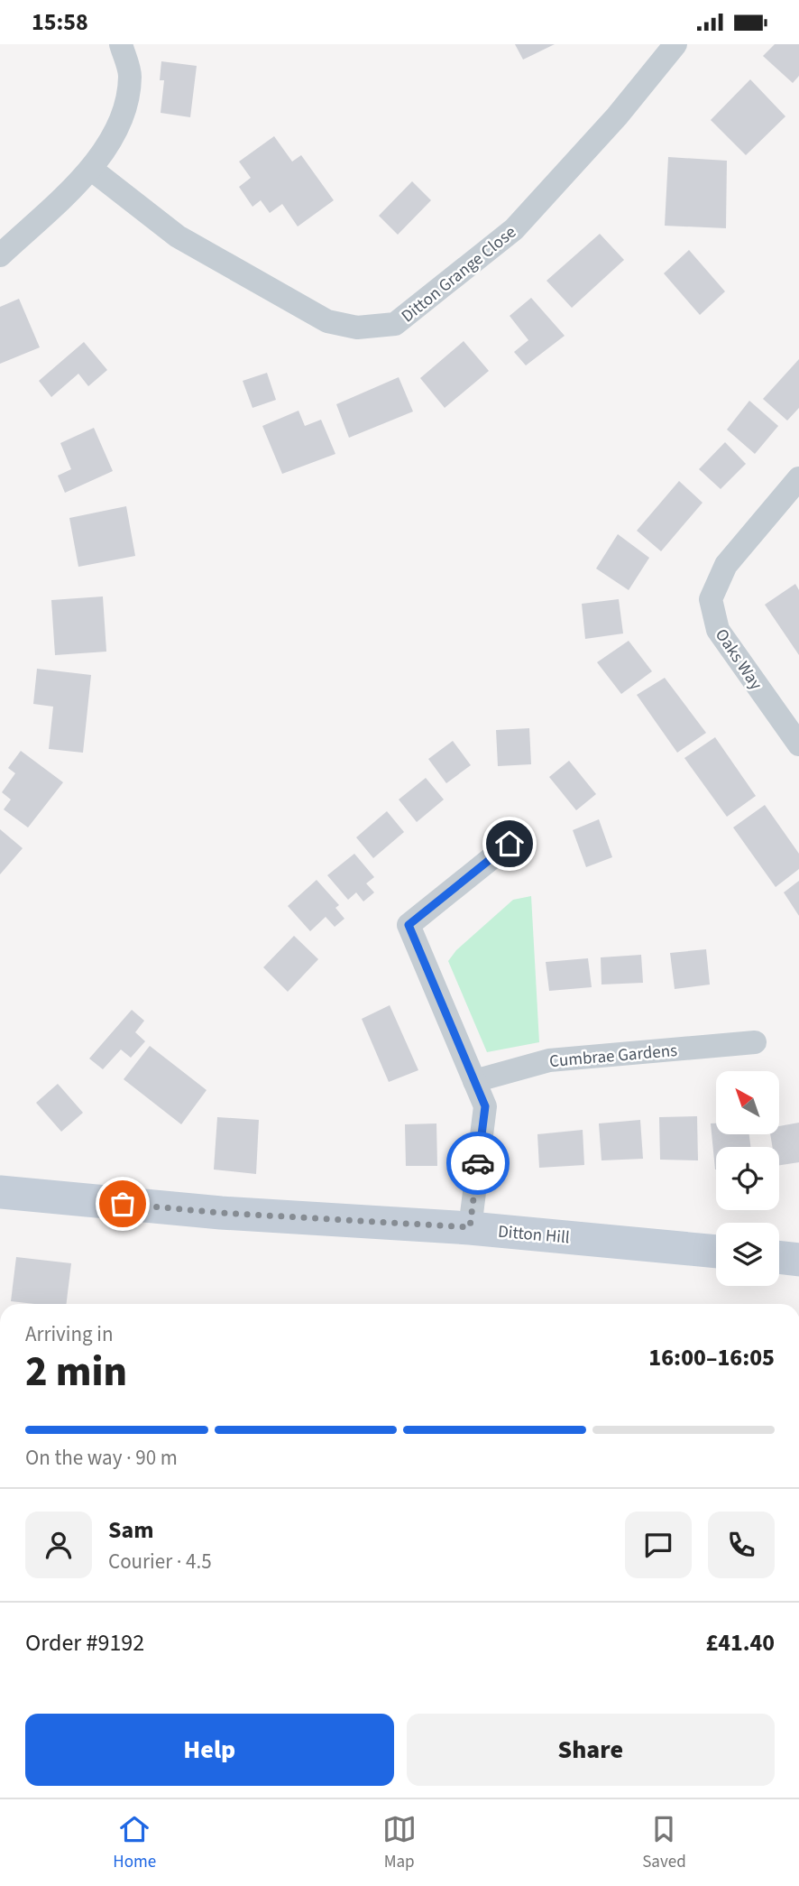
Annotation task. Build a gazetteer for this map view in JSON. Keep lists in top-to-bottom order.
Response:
{
  "streets": {
    "street": [
      "Ditton Grange Close",
      "Oaks Way",
      "Cumbrae Gardens",
      "Ditton Hill"
    ]
  },
  "north": "top left",
  "page": {
    "status": "15:58",
    "heading": ["2 min", "Arriving in", "16:00–16:05"],
    "panel": [
      "Sam",
      "Courier · 4.5",
      "Order #9192",
      "£41.40"
    ],
    "bar": "On the way · 90 m",
    "buttons": ["Help", "Share"],
    "tabs": ["Home", "Map", "Saved"]
  }
}
